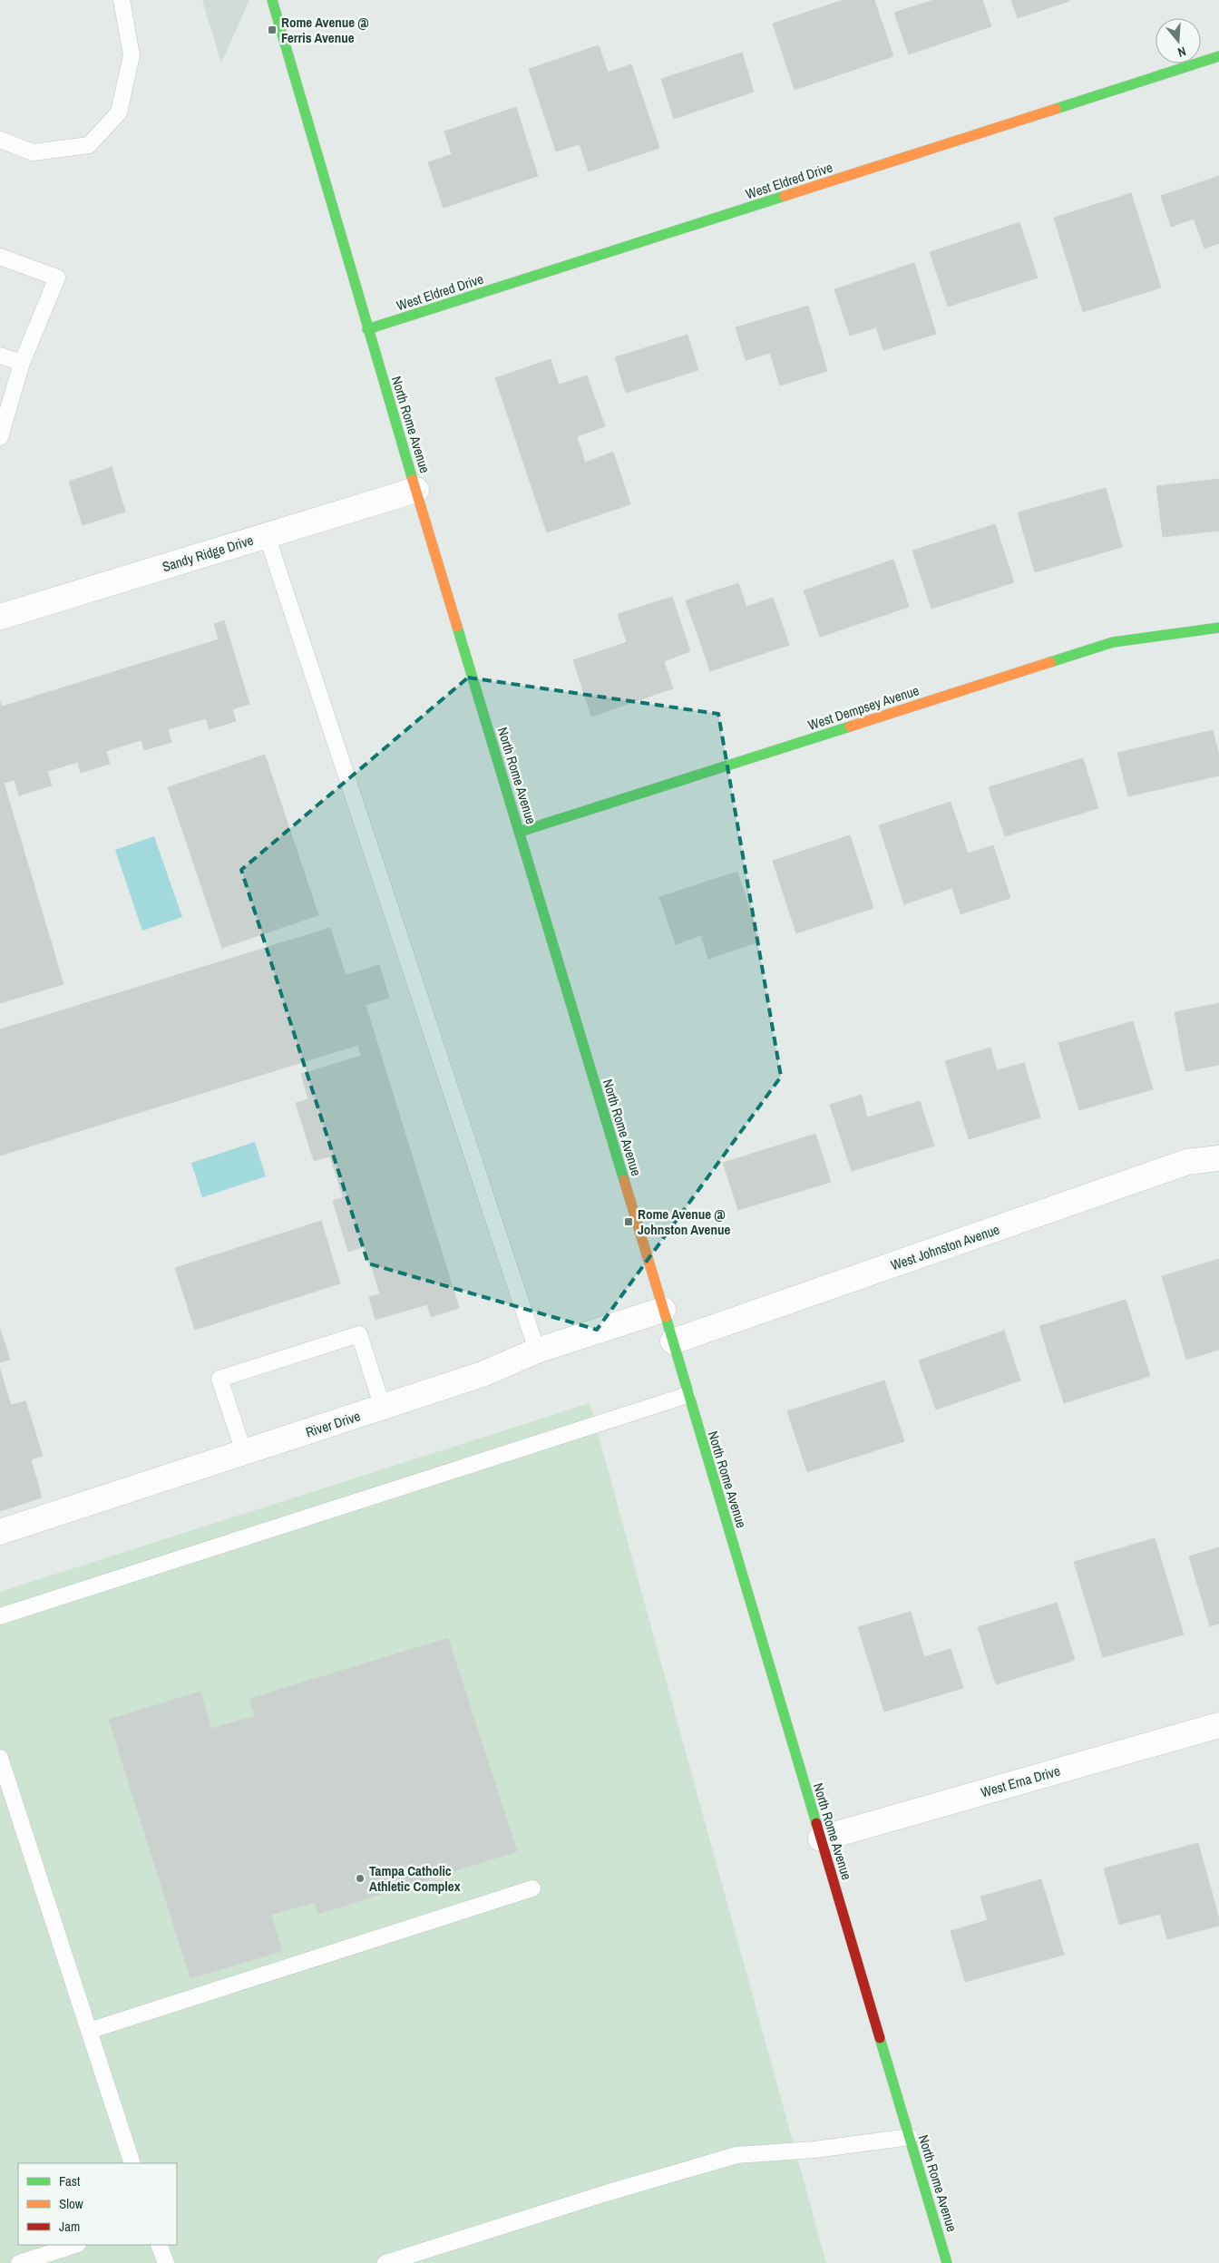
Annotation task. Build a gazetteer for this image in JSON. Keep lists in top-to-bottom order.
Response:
{
  "streets": {
    "street": [
      "West Eldred Drive",
      "North Rome Avenue",
      "Sandy Ridge Drive",
      "West Dempsey Avenue",
      "West Johnston Avenue",
      "River Drive",
      "West Erna Drive"
    ]
  },
  "crossings": [
    ["West Eldred Drive", "North Rome Avenue"],
    ["North Rome Avenue", "Sandy Ridge Drive"],
    ["North Rome Avenue", "West Dempsey Avenue"],
    ["North Rome Avenue", "West Johnston Avenue"],
    ["North Rome Avenue", "River Drive"],
    ["North Rome Avenue", "West Erna Drive"]
  ],
  "places": {
    "transit": ["Rome Avenue @ Ferris Avenue", "Rome Avenue @ Johnston Avenue"],
    "other": ["Tampa Catholic Athletic Complex"]
  },
  "legend": ["Fast", "Slow", "Jam"],
  "north": "bottom"
}
